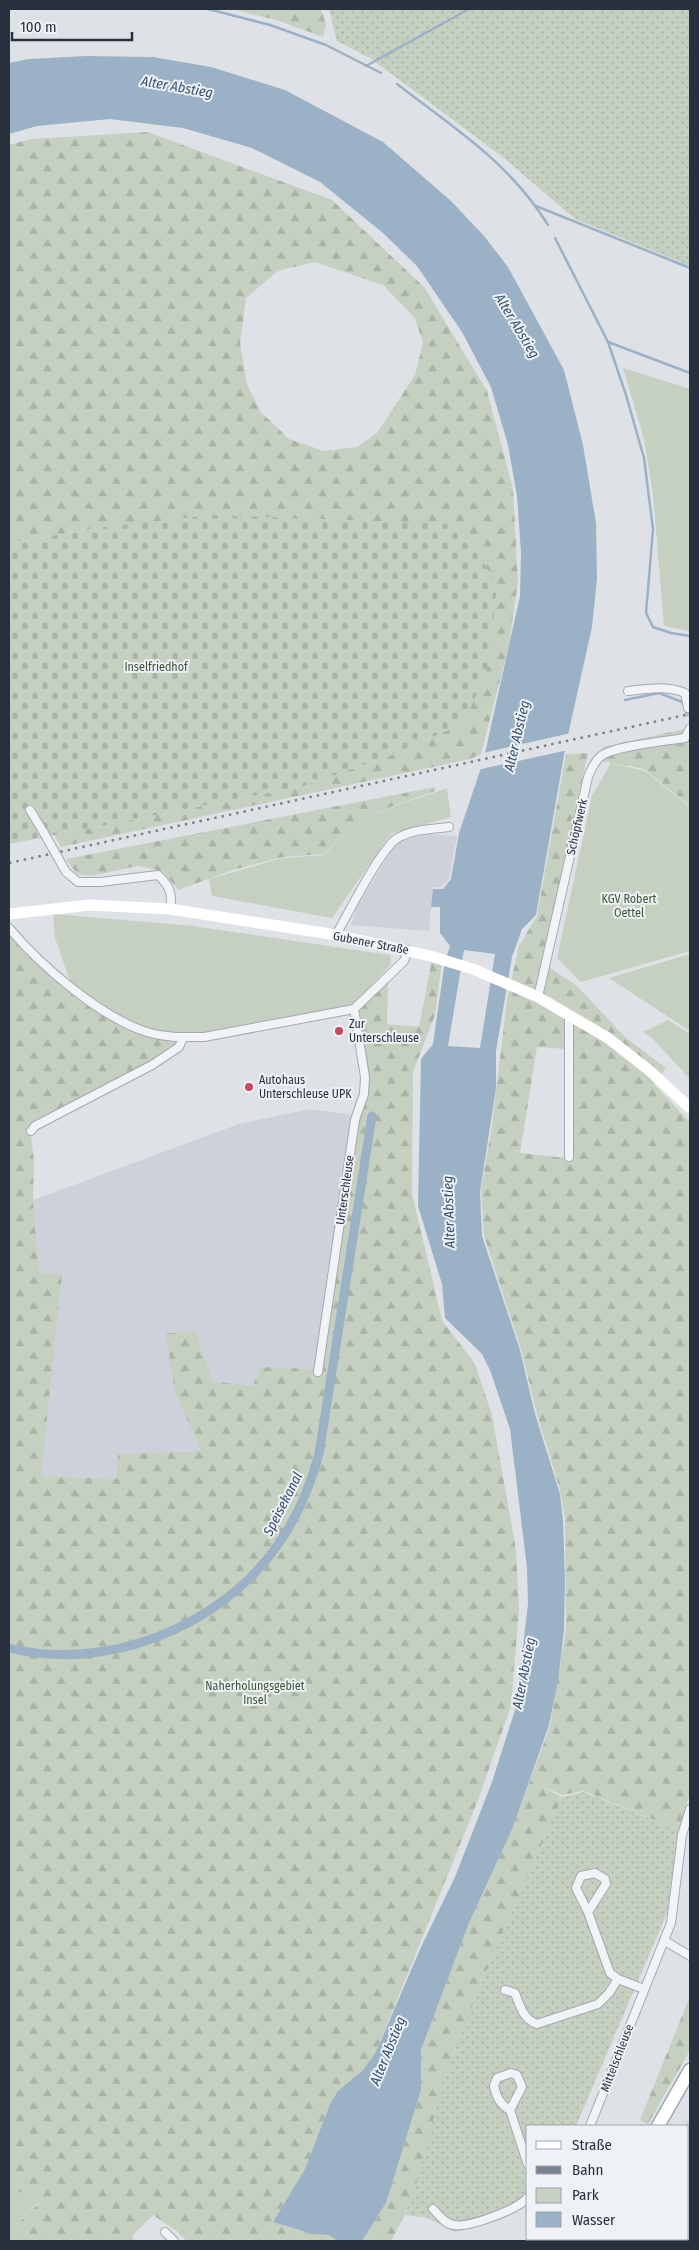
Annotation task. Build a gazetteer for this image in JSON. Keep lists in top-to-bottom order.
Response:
{
  "streets": {
    "main road": ["Gubener Straße"],
    "street": ["Schöpfwerk", "Unterschleuse", "Mittelschleuse"]
  },
  "crossings": [
    ["Schöpfwerk", "Gubener Straße"]
  ],
  "water": ["Alter Abstieg", "Speisekanal"],
  "parks": ["Inselfriedhof", "KGV Robert Oettel", "Naherholungsgebiet Insel"],
  "places": ["Zur Unterschleuse", "Autohaus Unterschleuse UPK"],
  "legend": [
    "Straße",
    "Bahn",
    "Park",
    "Wasser"
  ],
  "scale_bar": "100 m"
}
